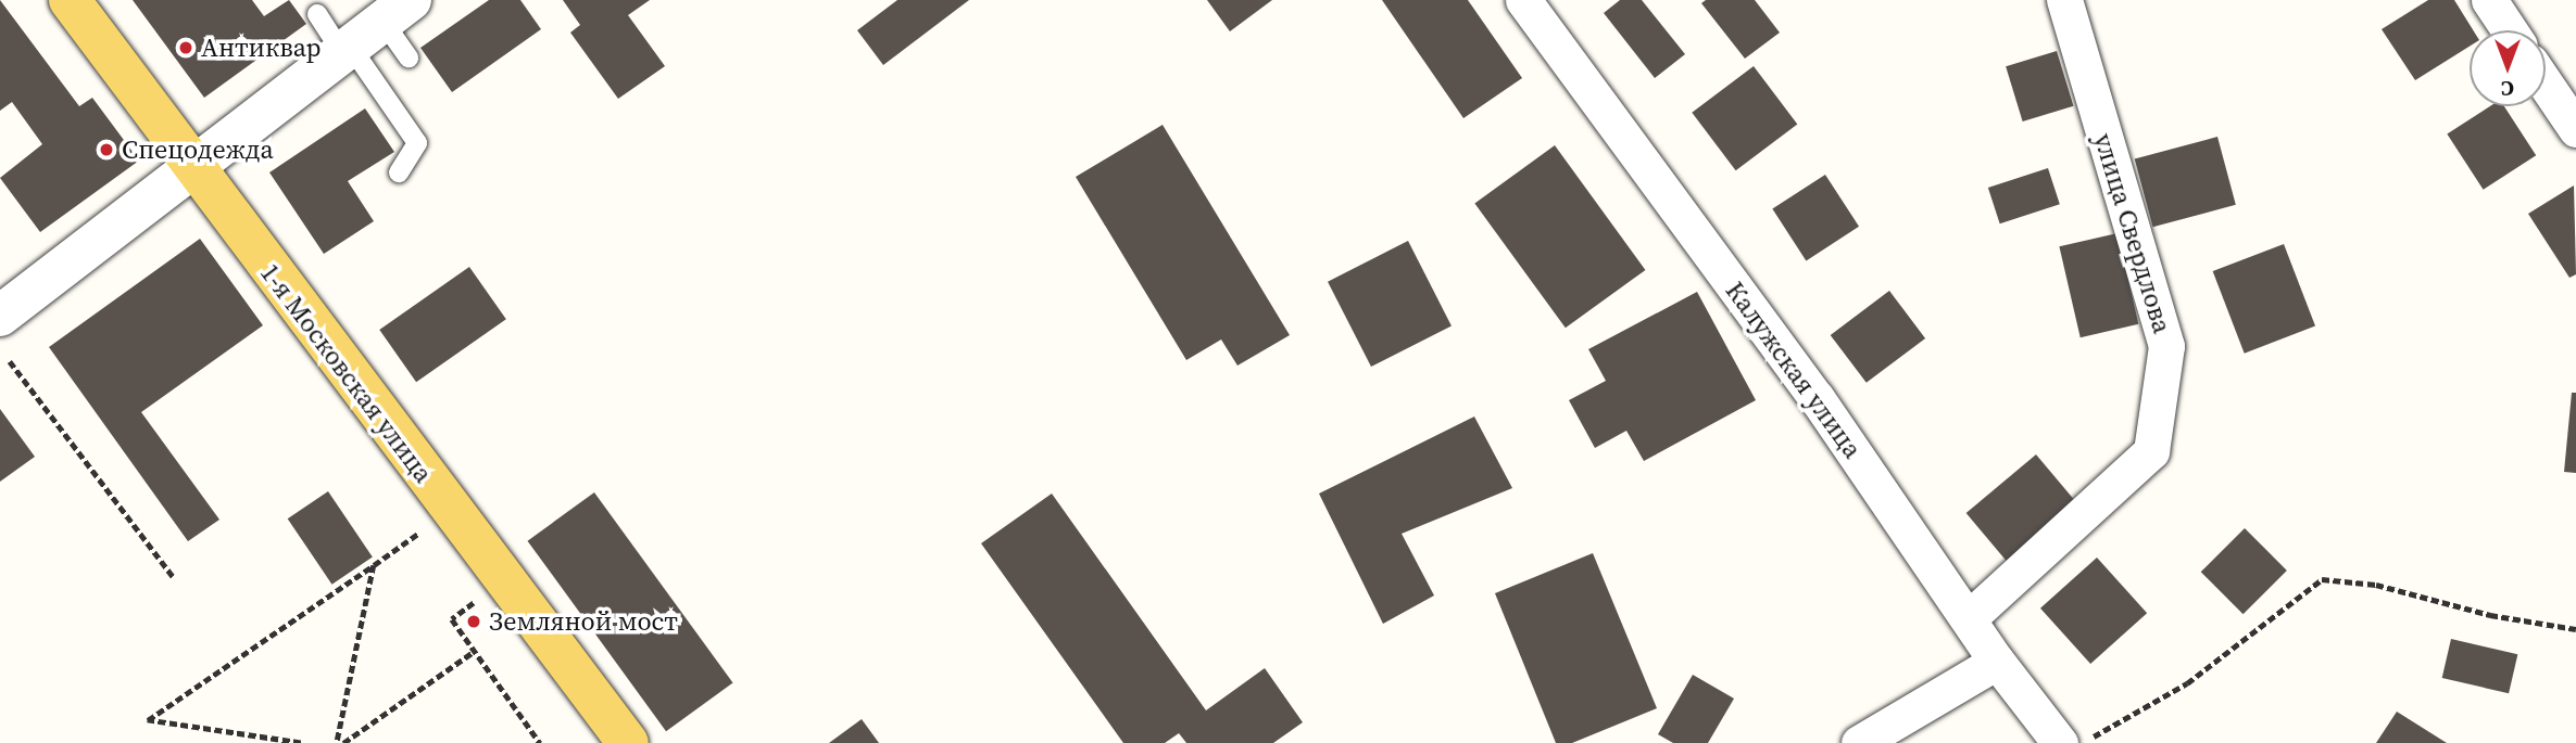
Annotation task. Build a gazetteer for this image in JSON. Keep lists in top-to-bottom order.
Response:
{
  "streets": {
    "main road": ["1-я Московская улица"],
    "street": ["улица Свердлова", "Калужская улица"]
  },
  "crossings": [
    ["улица Свердлова", "Калужская улица"]
  ],
  "places": ["Антиквар", "Спецодежда", "Земляной мост"],
  "north": "bottom"
}
